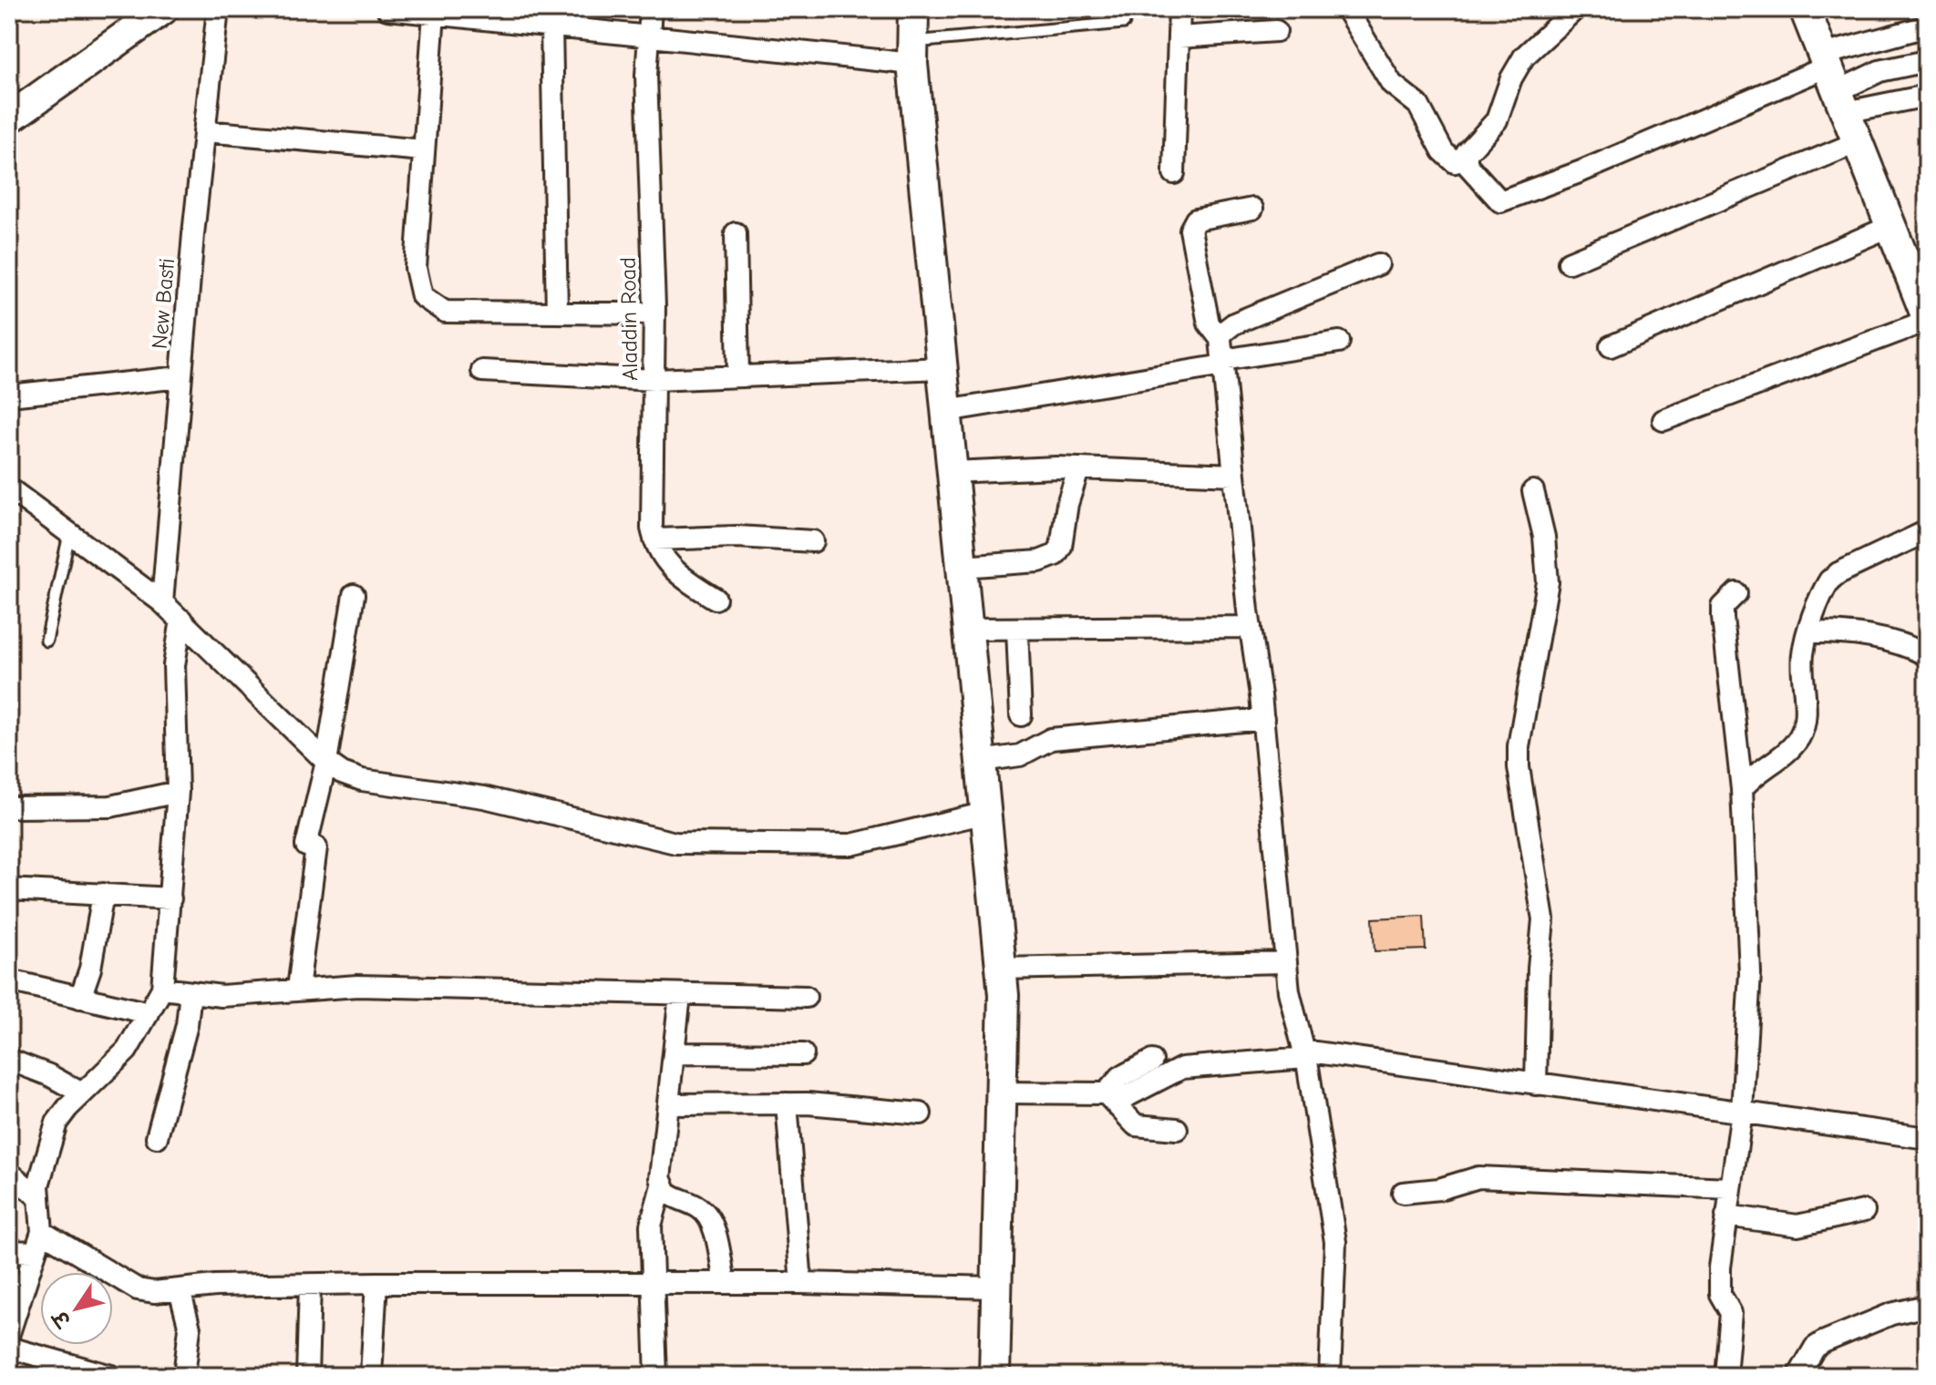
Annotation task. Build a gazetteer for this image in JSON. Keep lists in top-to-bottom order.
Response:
{
  "streets": {
    "street": ["New Basti", "Aladdin Road"]
  },
  "north": "bottom left"
}
